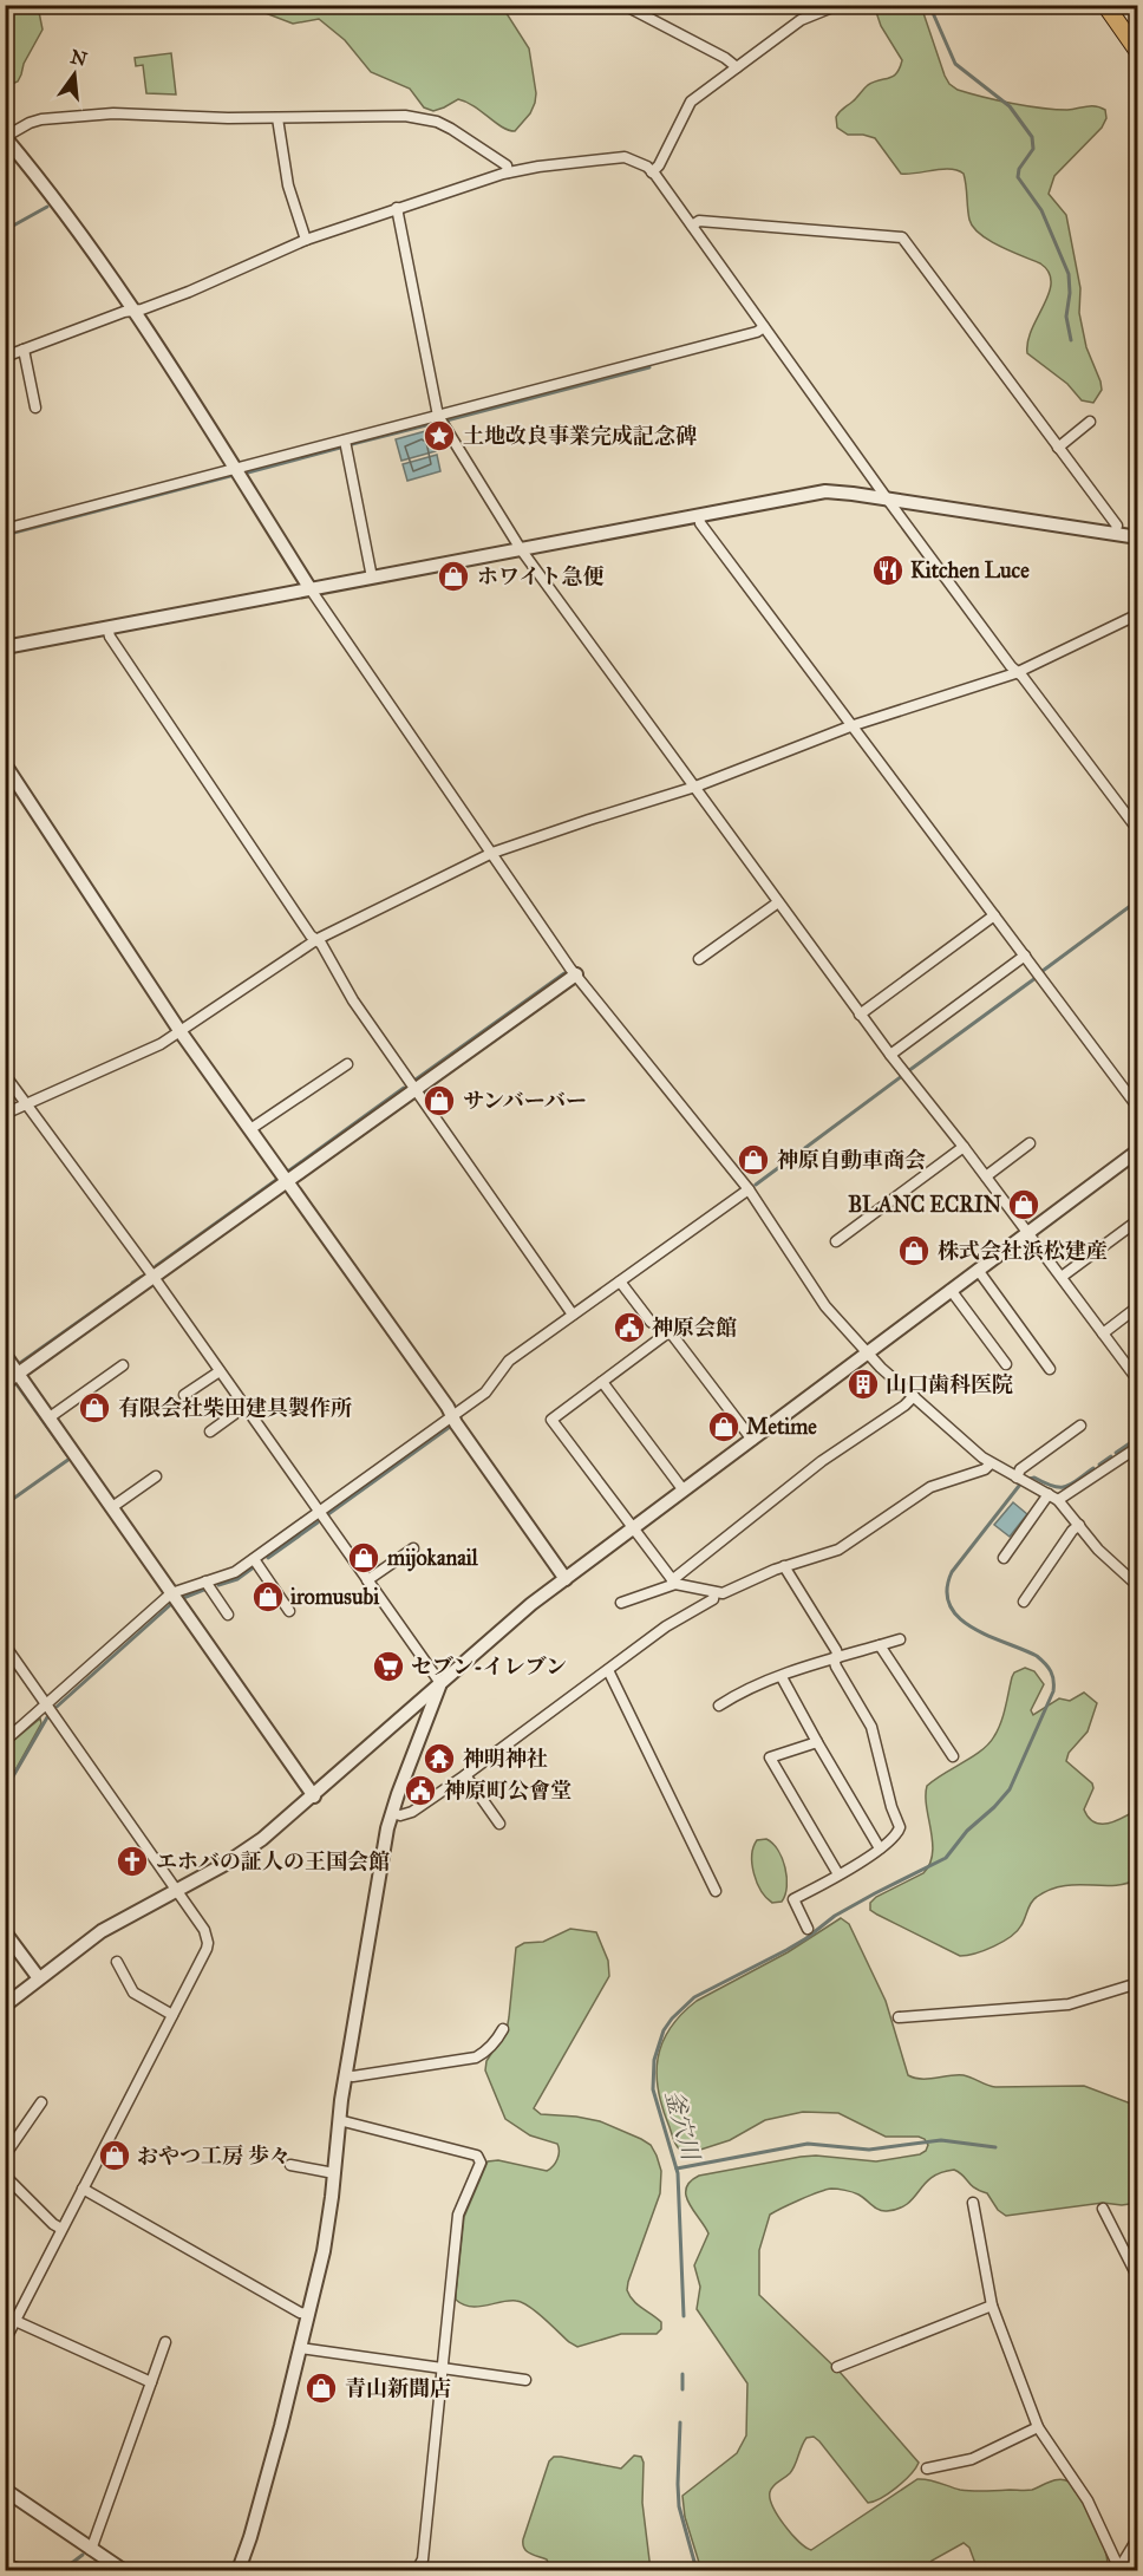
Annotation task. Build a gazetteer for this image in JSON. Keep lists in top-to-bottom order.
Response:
{
  "water": ["釜穴川"],
  "places": {
    "place": ["土地改良事業完成記念碑"],
    "restaurant": ["Kitchen Luce"],
    "shop": [
      "ホワイト急便",
      "サンバーバー",
      "神原自動車商会",
      "BLANC ECRIN",
      "株式会社浜松建産",
      "有限会社柴田建具製作所",
      "Metime",
      "mijokanail",
      "iromusubi",
      "おやつ工房 歩々",
      "青山新聞店"
    ],
    "public building": ["神原会館", "神原町公會堂"],
    "building": ["山口歯科医院"],
    "supermarket": ["セブン-イレブン"],
    "temple": ["神明神社"],
    "church": ["エホバの証人の王国会館"]
  },
  "north": "top"
}
